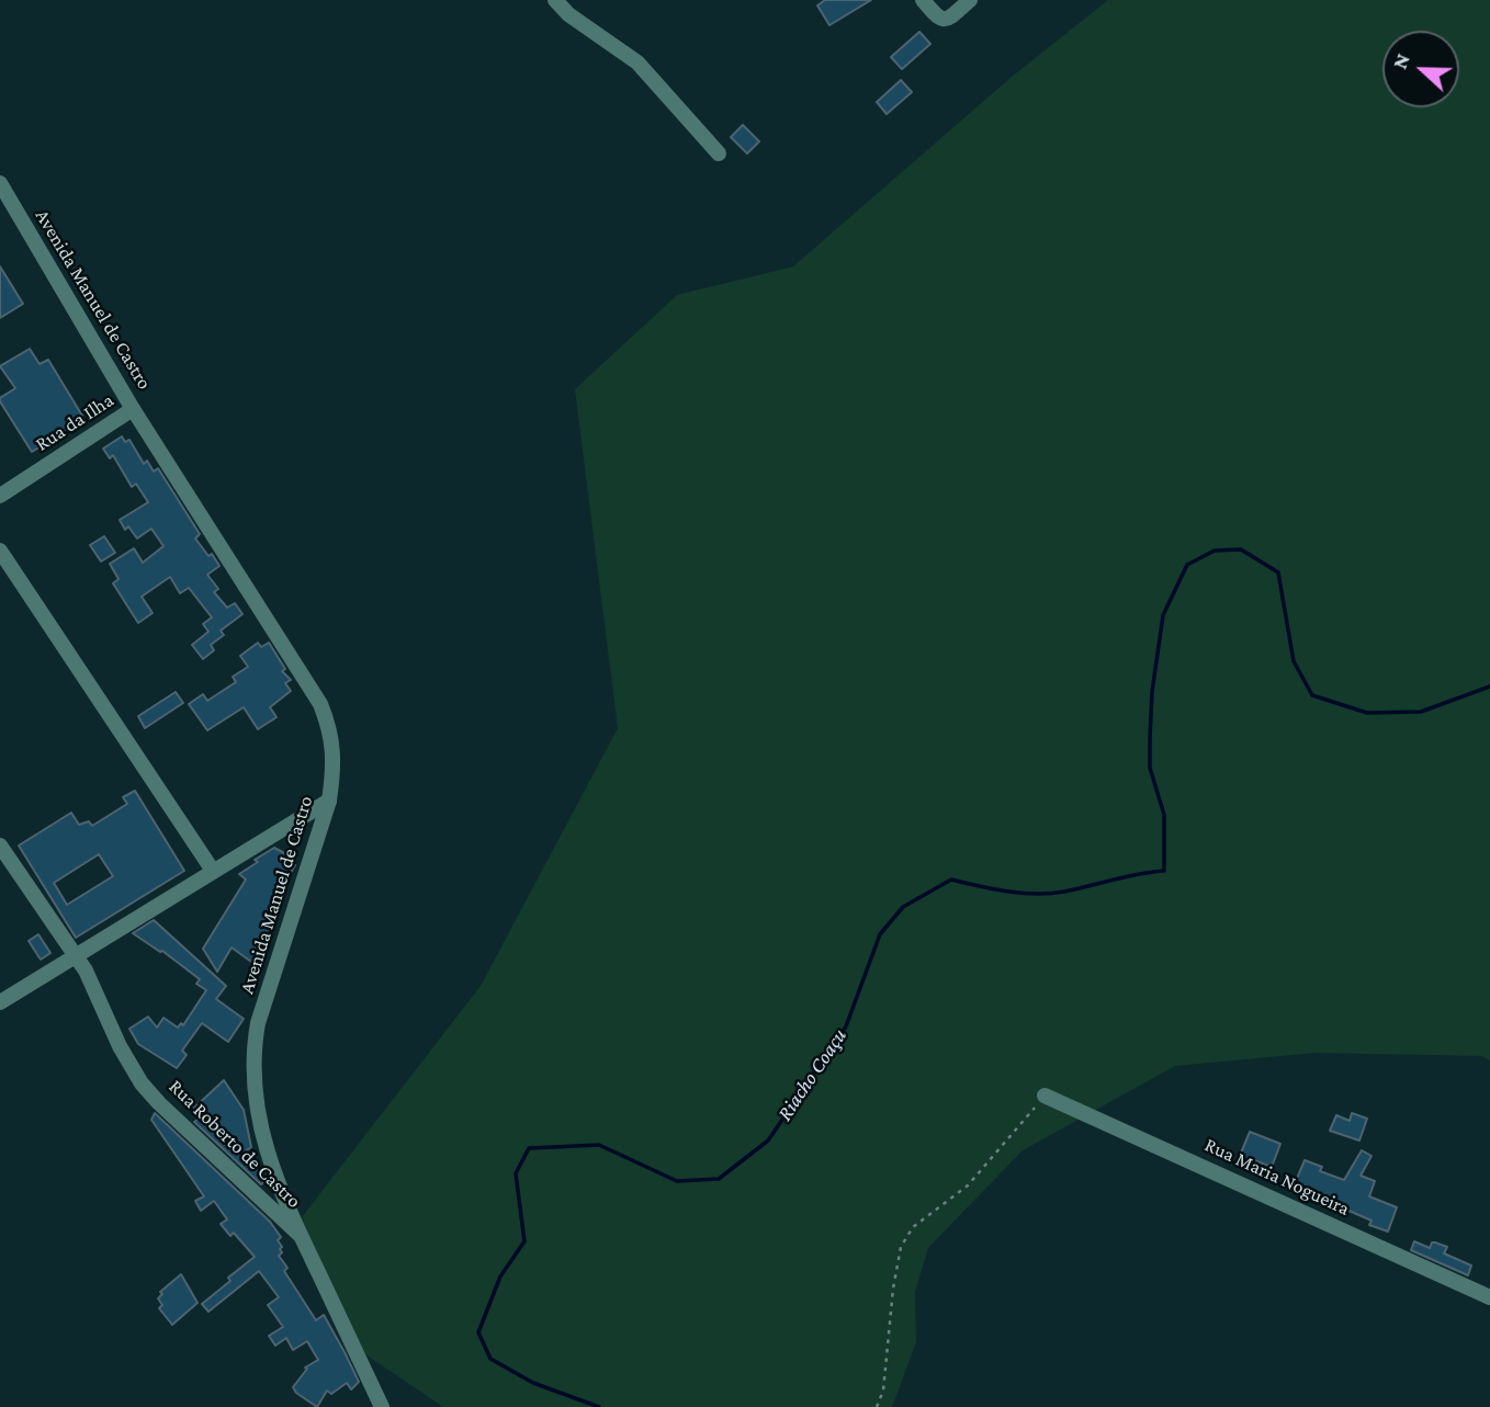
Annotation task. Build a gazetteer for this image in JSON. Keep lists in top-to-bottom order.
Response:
{
  "streets": {
    "street": [
      "Avenida Manuel de Castro",
      "Rua da Ilha",
      "Rua Roberto de Castro",
      "Rua Maria Nogueira"
    ]
  },
  "crossings": [
    ["Avenida Manuel de Castro", "Rua da Ilha"],
    ["Avenida Manuel de Castro", "Rua Roberto de Castro"]
  ],
  "water": ["Riacho Coaçu"],
  "north": "left"
}
